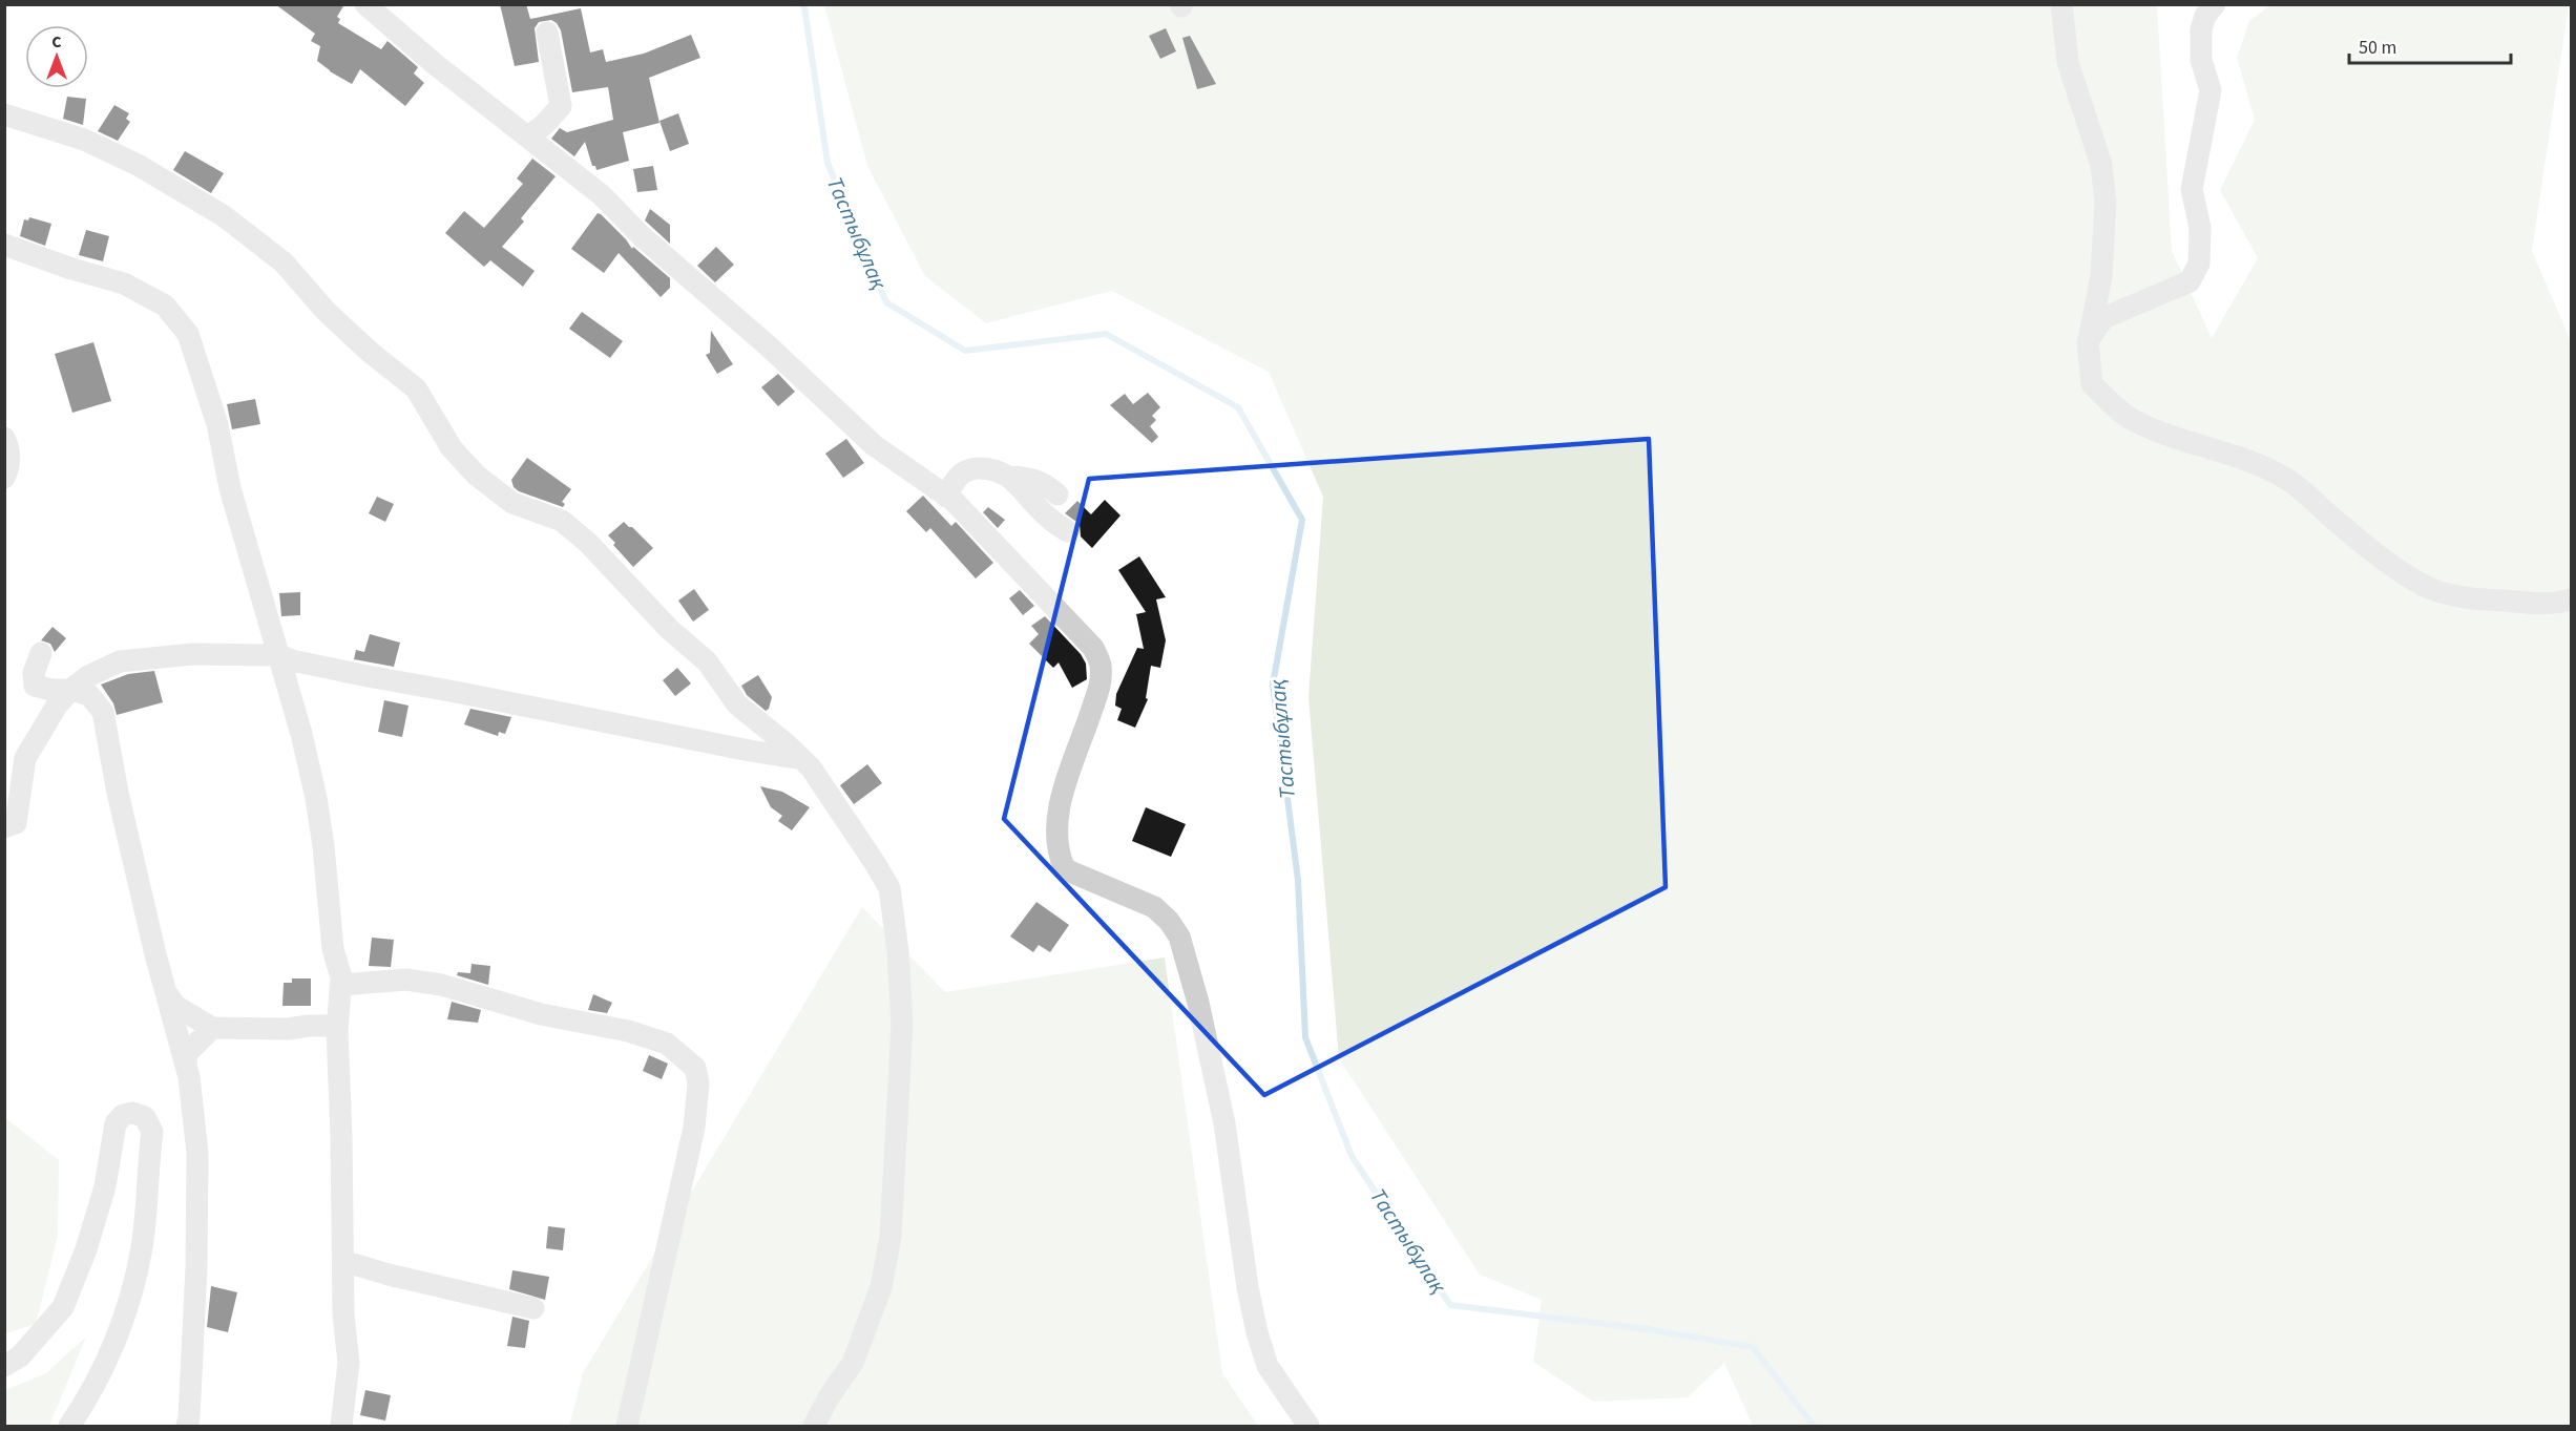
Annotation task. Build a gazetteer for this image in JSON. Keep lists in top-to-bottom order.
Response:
{
  "water": ["Тастыбұлақ"],
  "scale_bar": "50 m",
  "north": "top"
}
